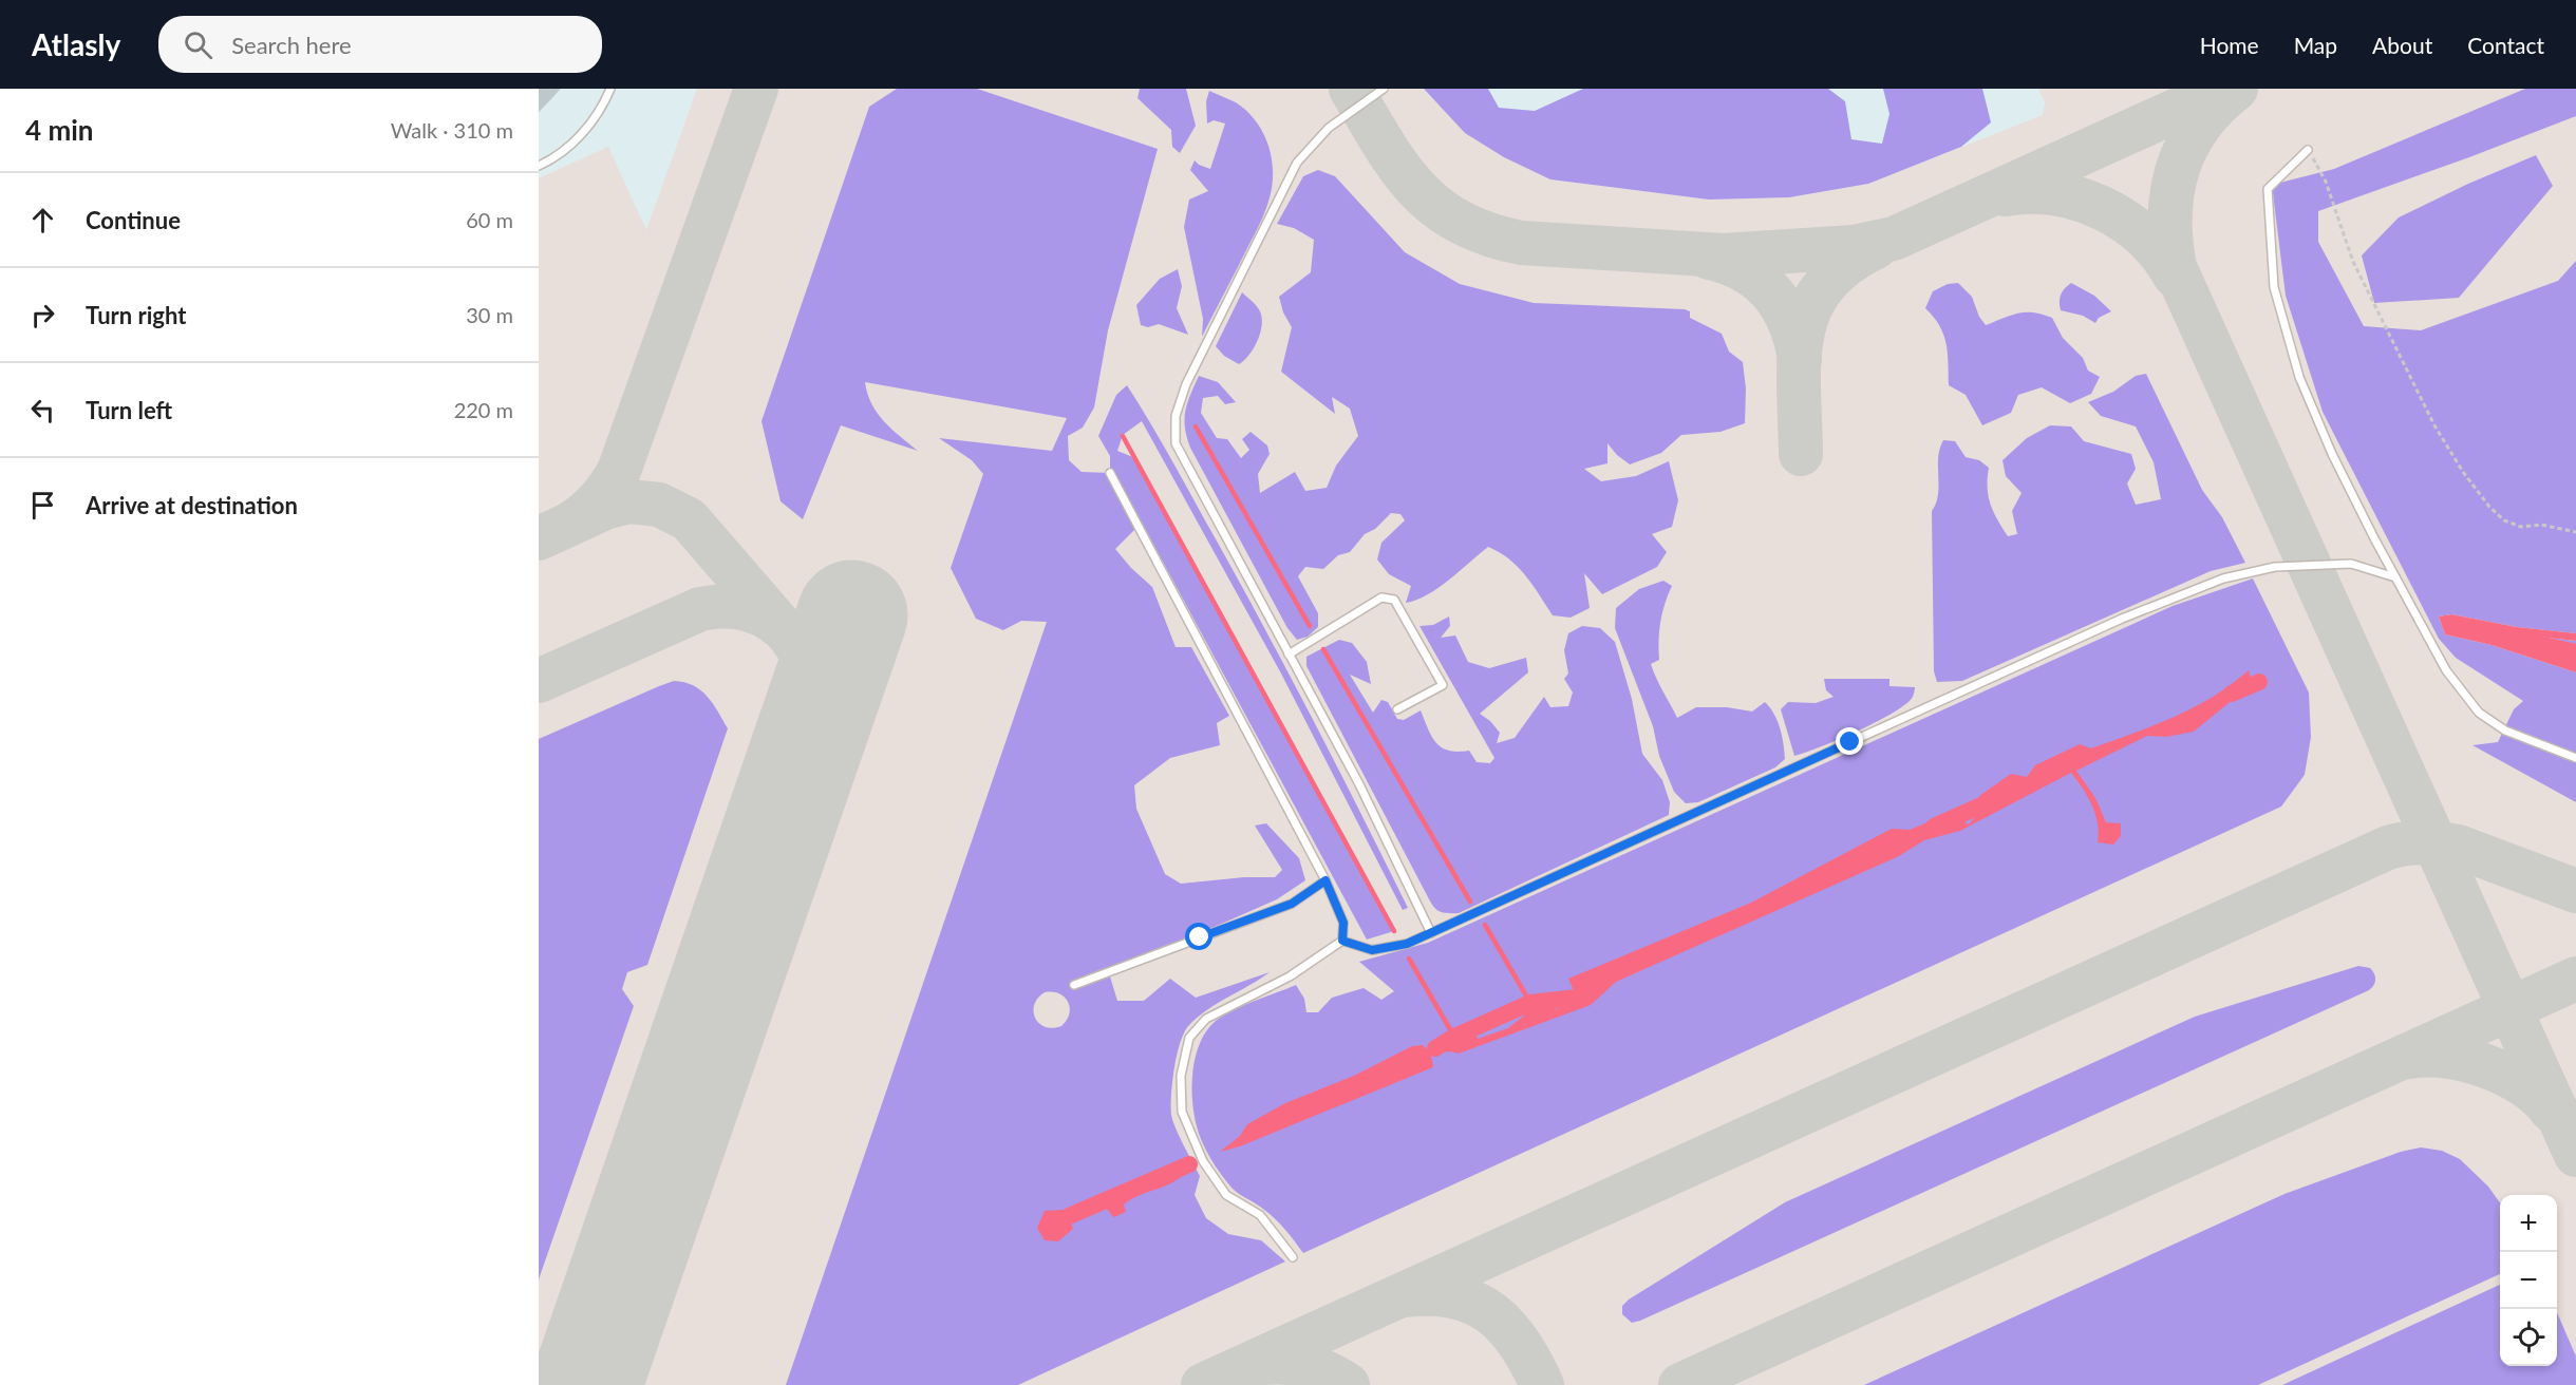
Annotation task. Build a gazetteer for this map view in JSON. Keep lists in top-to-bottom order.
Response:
{
  "page": {
    "header": "Atlasly",
    "search": "Search here",
    "nav": [
      "Home",
      "Map",
      "About",
      "Contact"
    ],
    "heading": ["4 min", "Walk · 310 m"],
    "list": [
      ["Continue", "60 m"],
      ["Turn right", "30 m"],
      ["Turn left", "220 m"],
      "Arrive at destination"
    ],
    "map_buttons": ["+", "−"]
  }
}
